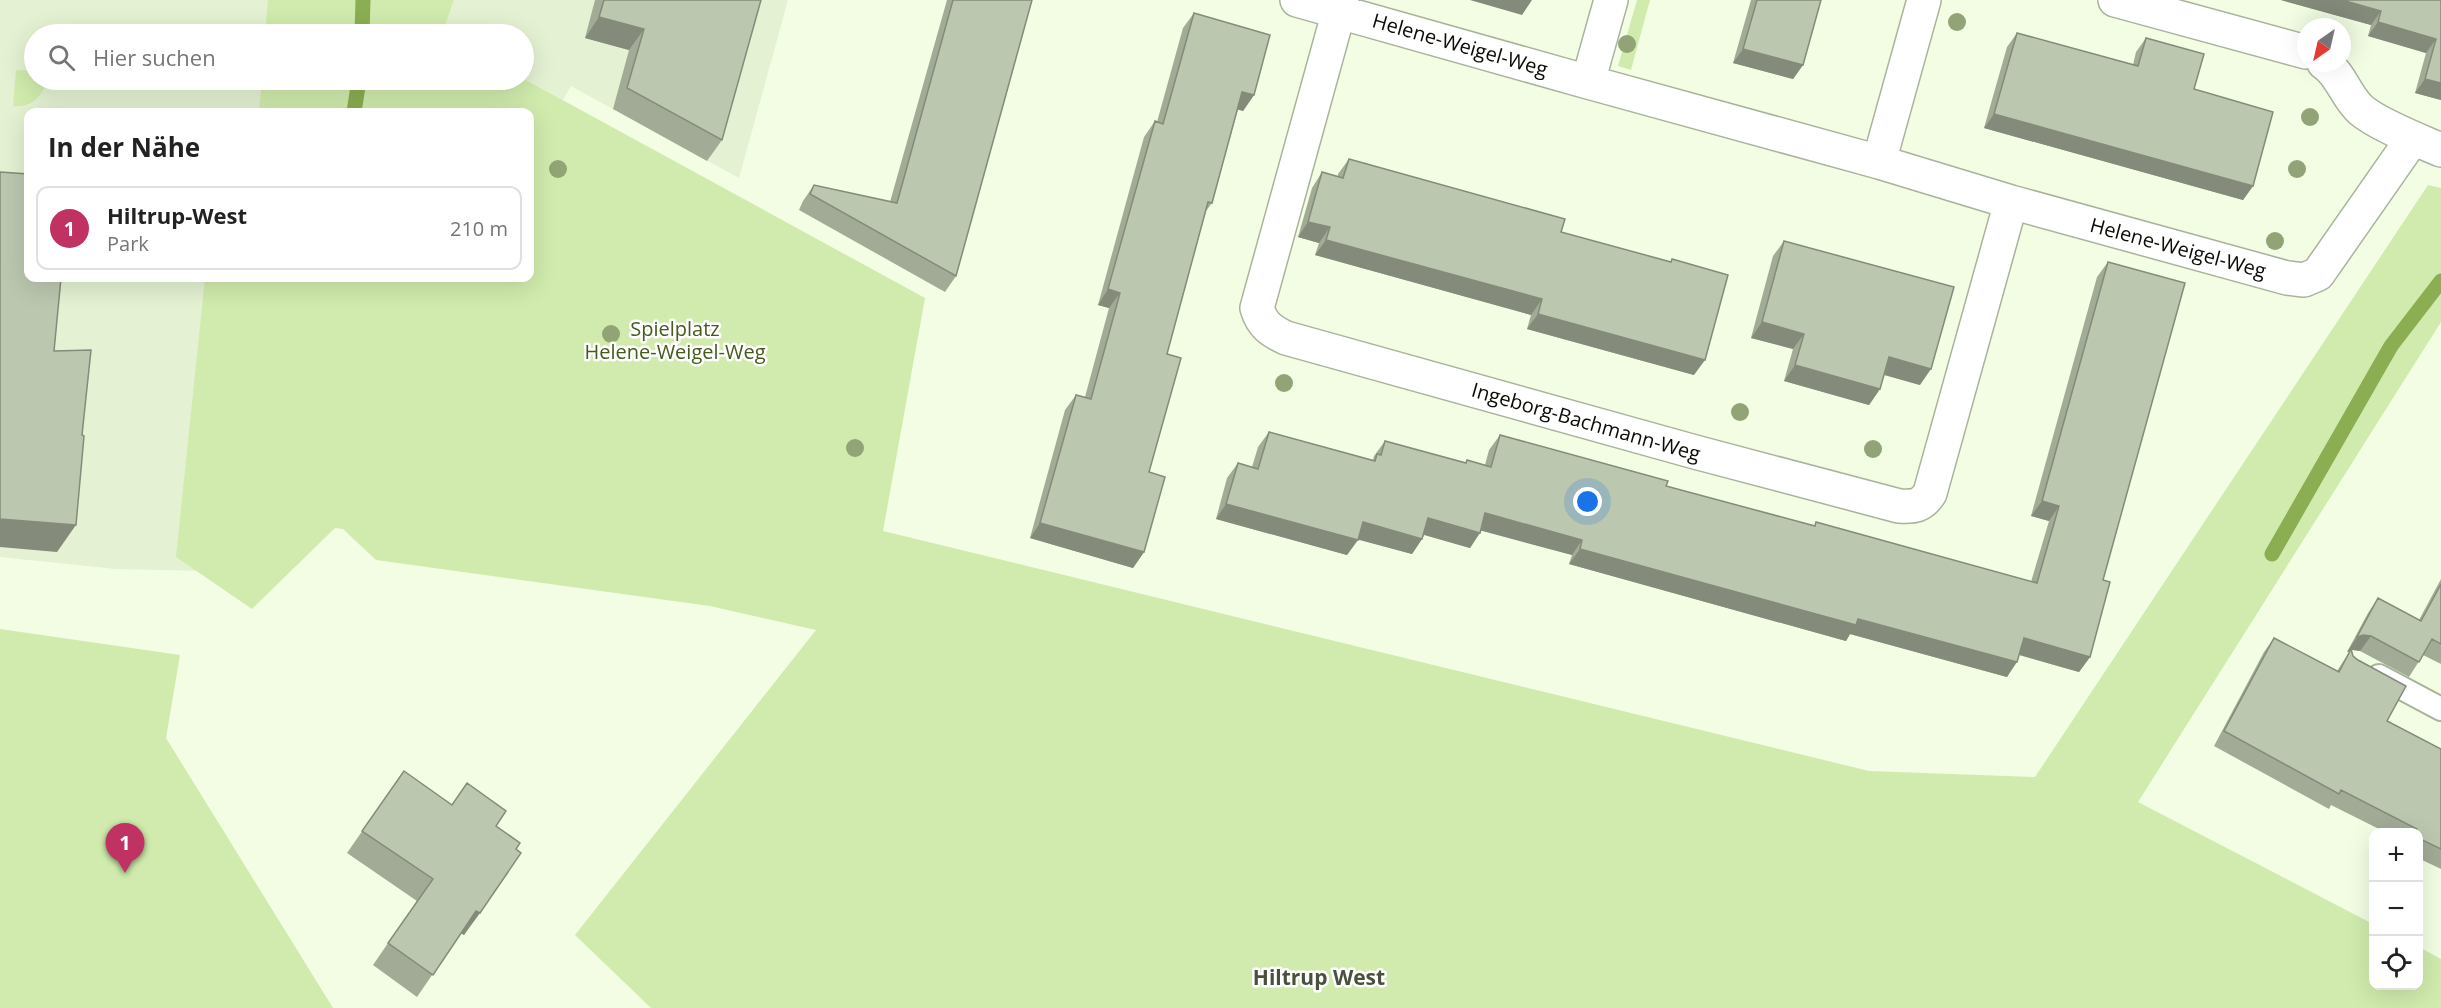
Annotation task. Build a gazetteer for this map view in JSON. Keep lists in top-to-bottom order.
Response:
{
  "streets": {
    "street": ["Helene-Weigel-Weg", "Ingeborg-Bachmann-Weg"]
  },
  "crossings": [
    ["Helene-Weigel-Weg", "Ingeborg-Bachmann-Weg"]
  ],
  "districts": ["Hiltrup West"],
  "parks": ["Spielplatz Helene-Weigel-Weg"],
  "north": "bottom left",
  "page": {
    "search": "Hier suchen",
    "heading": "In der Nähe",
    "list": [
      {
        "mark": "1",
        "name": "Hiltrup-West",
        "note": "Park",
        "value": "210 m"
      }
    ],
    "pins": "1",
    "map_buttons": ["+", "−"]
  }
}
